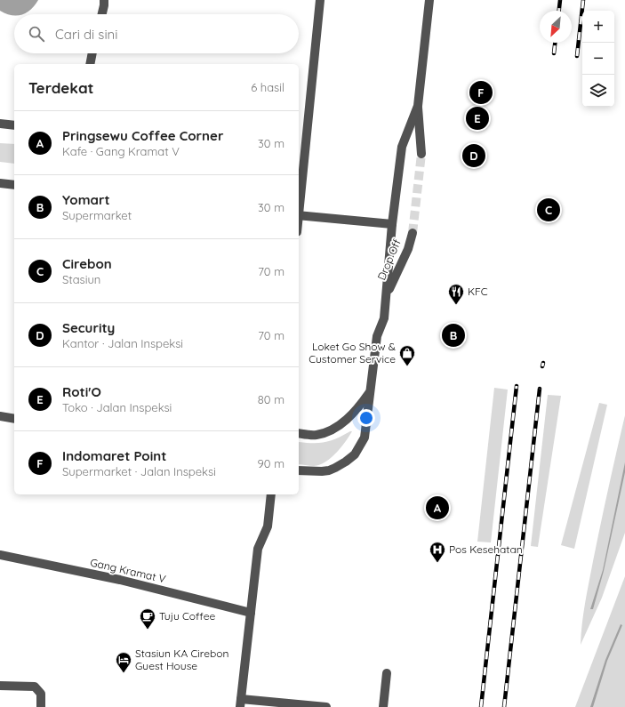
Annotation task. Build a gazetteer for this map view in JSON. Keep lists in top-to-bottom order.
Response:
{
  "streets": {
    "street": ["Drop Off", "Gang Kramat V"]
  },
  "places": {
    "restaurant": ["KFC"],
    "shop": ["Loket Go Show & Customer Service"],
    "hospital": ["Pos Kesehatan"],
    "cafe": ["Tuju Coffee"],
    "hotel": ["Stasiun KA Cirebon Guest House"]
  },
  "north": "bottom left",
  "page": {
    "map_buttons": ["+", "−"],
    "search": "Cari di sini",
    "heading": ["Terdekat", "6 hasil"],
    "pins": [
      "F",
      "E",
      "D",
      "C",
      "B",
      "A"
    ],
    "list": [
      {
        "mark": "A",
        "name": "Pringsewu Coffee Corner",
        "note": "Kafe · Gang Kramat V",
        "value": "30 m"
      },
      {
        "mark": "B",
        "name": "Yomart",
        "note": "Supermarket",
        "value": "30 m"
      },
      {
        "mark": "C",
        "name": "Cirebon",
        "note": "Stasiun",
        "value": "70 m"
      },
      {
        "mark": "D",
        "name": "Security",
        "note": "Kantor · Jalan Inspeksi",
        "value": "70 m"
      },
      {
        "mark": "E",
        "name": "Roti'O",
        "note": "Toko · Jalan Inspeksi",
        "value": "80 m"
      },
      {
        "mark": "F",
        "name": "Indomaret Point",
        "note": "Supermarket · Jalan Inspeksi",
        "value": "90 m"
      }
    ]
  }
}
